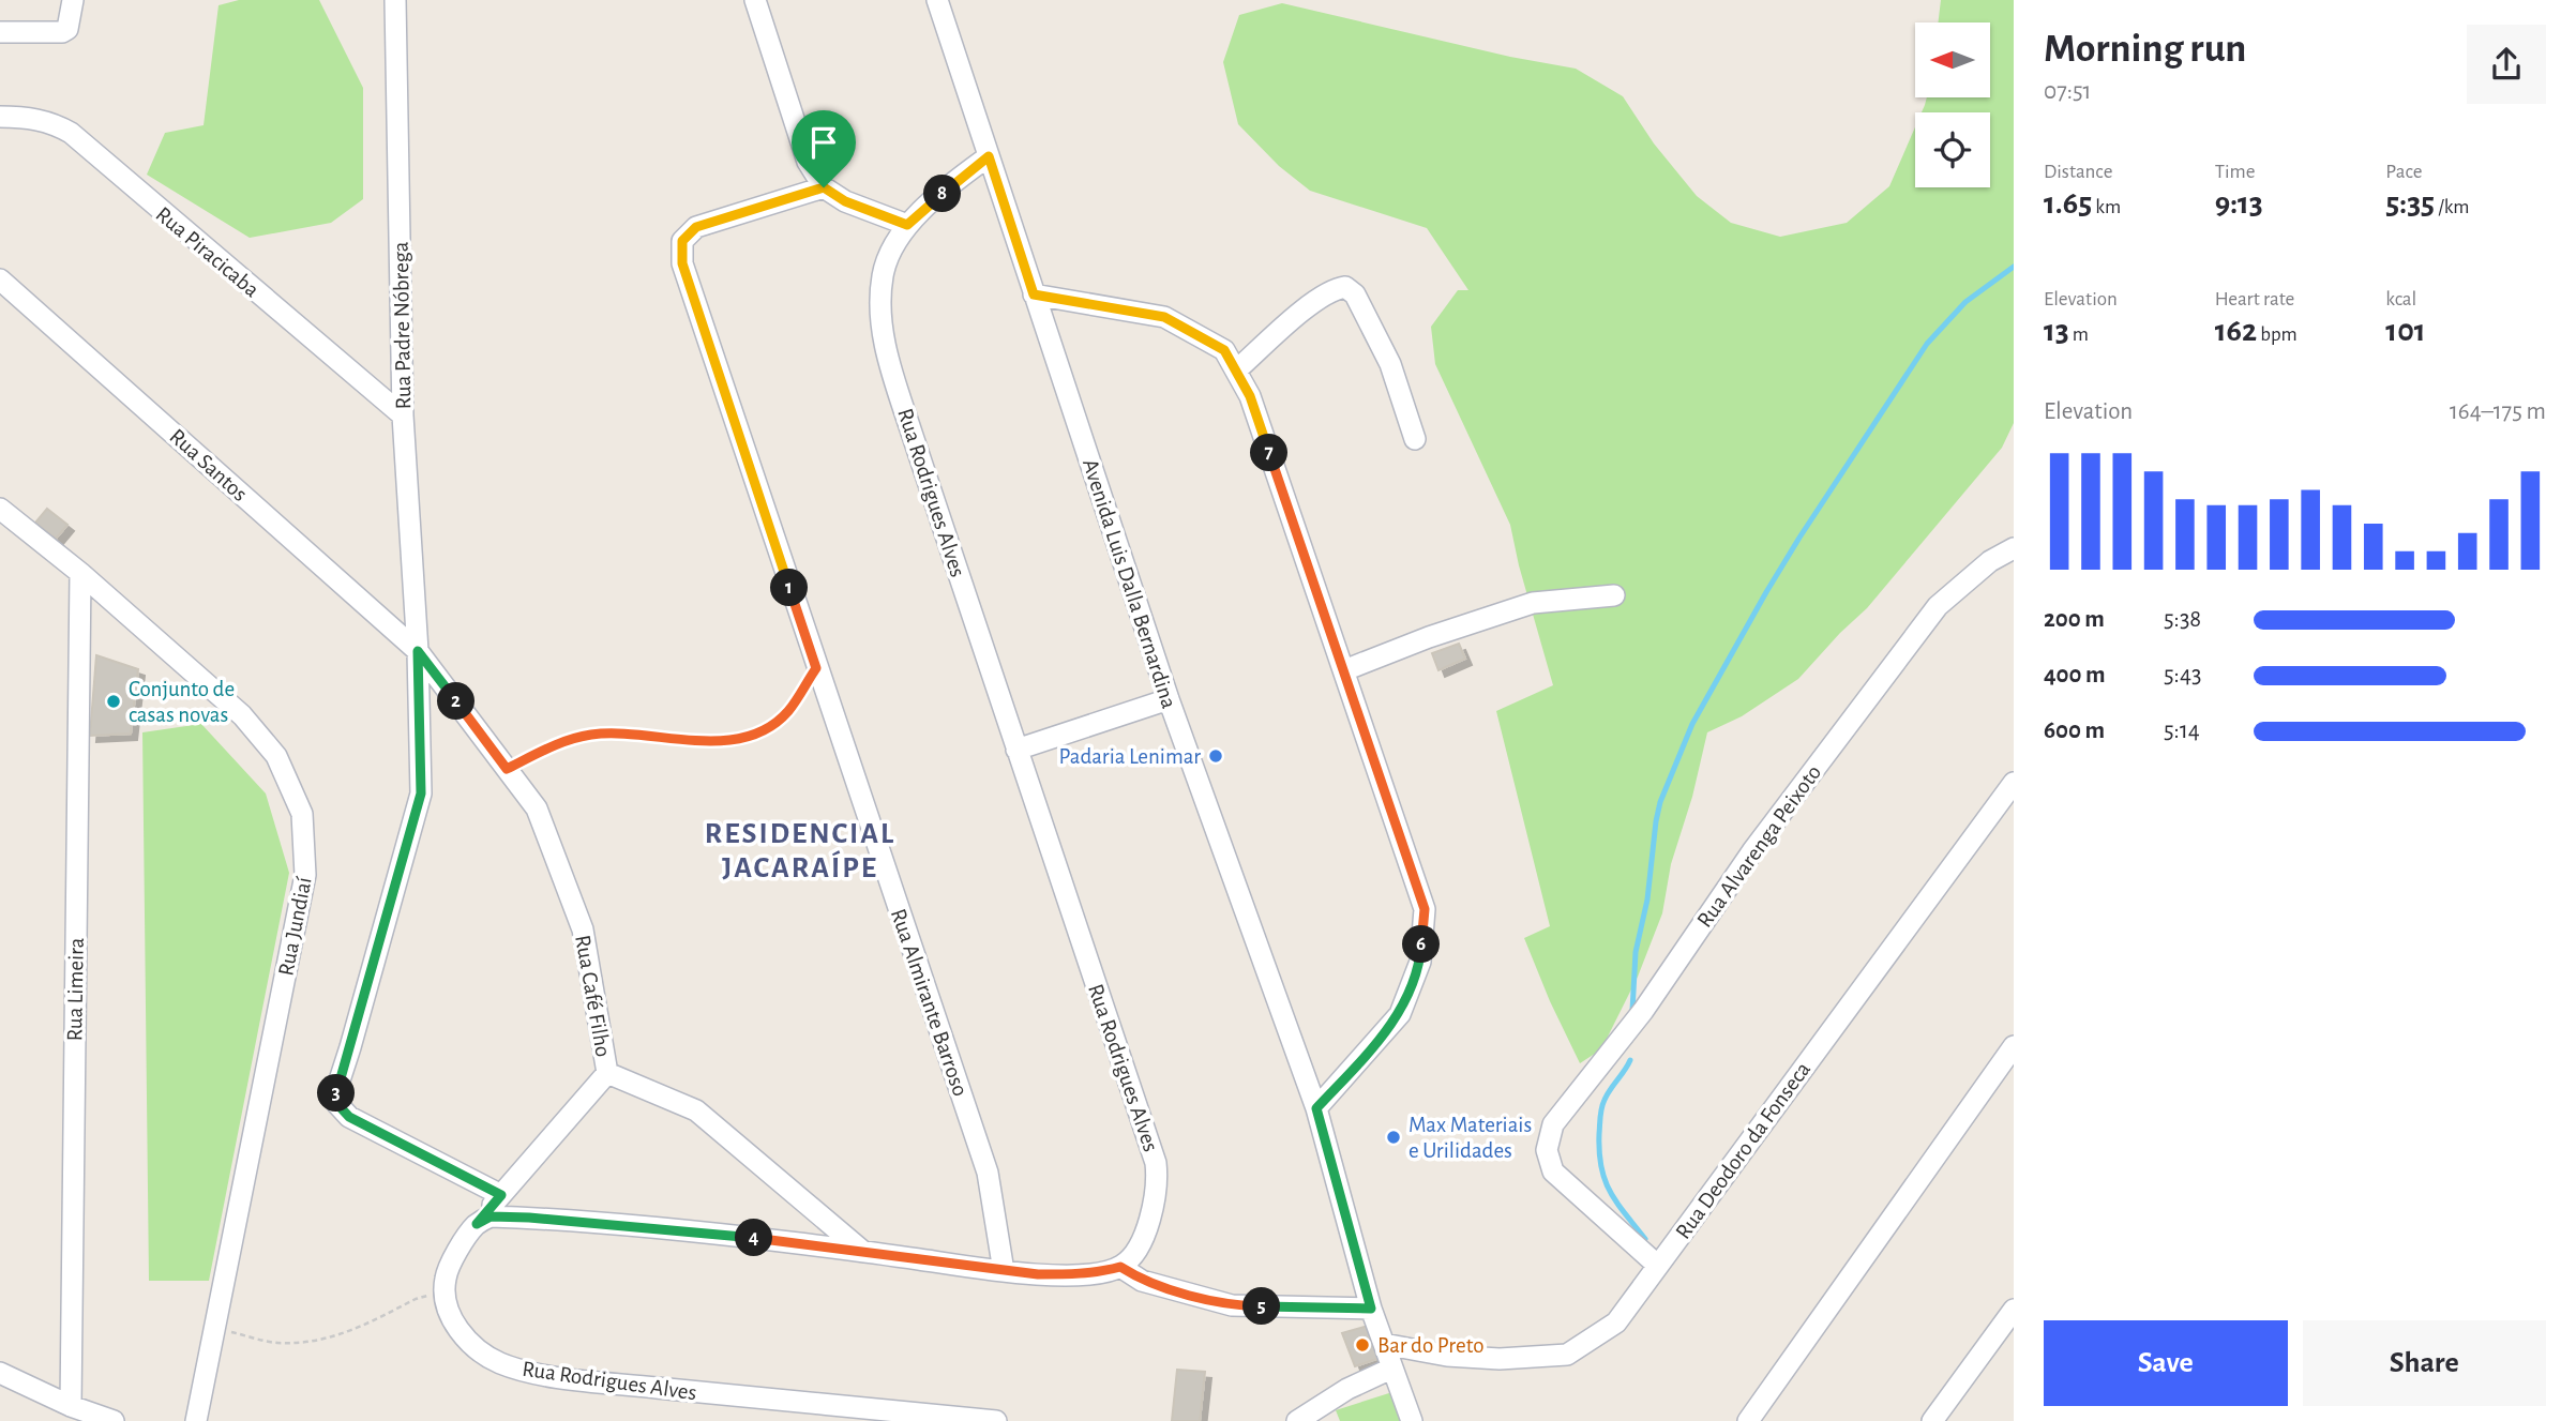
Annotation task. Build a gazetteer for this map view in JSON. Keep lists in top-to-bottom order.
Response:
{
  "streets": {
    "street": [
      "Rua Piracicaba",
      "Rua Padre Nóbrega",
      "Rua Santos",
      "Rua Rodrigues Alves",
      "Avenida Luis Dalla Bernardina",
      "Rua Alvarenga Peixoto",
      "Rua Jundiaí",
      "Rua Limeira",
      "Rua Café Filho",
      "Rua Almirante Barroso",
      "Rua Deodoro da Fonseca"
    ]
  },
  "crossings": [
    ["Rua Piracicaba", "Rua Padre Nóbrega"],
    ["Rua Padre Nóbrega", "Rua Santos"],
    ["Rua Padre Nóbrega", "Rua Café Filho"],
    ["Rua Santos", "Rua Café Filho"],
    ["Rua Rodrigues Alves", "Avenida Luis Dalla Bernardina"],
    ["Avenida Luis Dalla Bernardina", "Rua Deodoro da Fonseca"],
    ["Rua Alvarenga Peixoto", "Rua Deodoro da Fonseca"],
    ["Rua Jundiaí", "Rua Limeira"]
  ],
  "districts": ["RESIDENCIAL JACARAÍPE"],
  "places": [
    "Conjunto de casas novas",
    "Padaria Lenimar",
    "Max Materiais e Urilidades",
    "Bar do Preto"
  ],
  "north": "left",
  "page": {
    "heading": ["Morning run", "07:51"],
    "stats": [
      ["Distance", "1.65 km"],
      ["Time", "9:13"],
      ["Pace", "5:35 /km"],
      ["Elevation", "13 m"],
      ["Heart rate", "162 bpm"],
      ["kcal", "101"]
    ],
    "pins": [
      "8",
      "7",
      "1",
      "2",
      "6",
      "3",
      "4",
      "5"
    ],
    "chart": ["Elevation", "164–175 m"],
    "list": [
      {
        "name": "200 m",
        "note": "5:38"
      },
      {
        "name": "400 m",
        "note": "5:43"
      },
      {
        "name": "600 m",
        "note": "5:14"
      }
    ],
    "buttons": ["Save", "Share"]
  }
}
